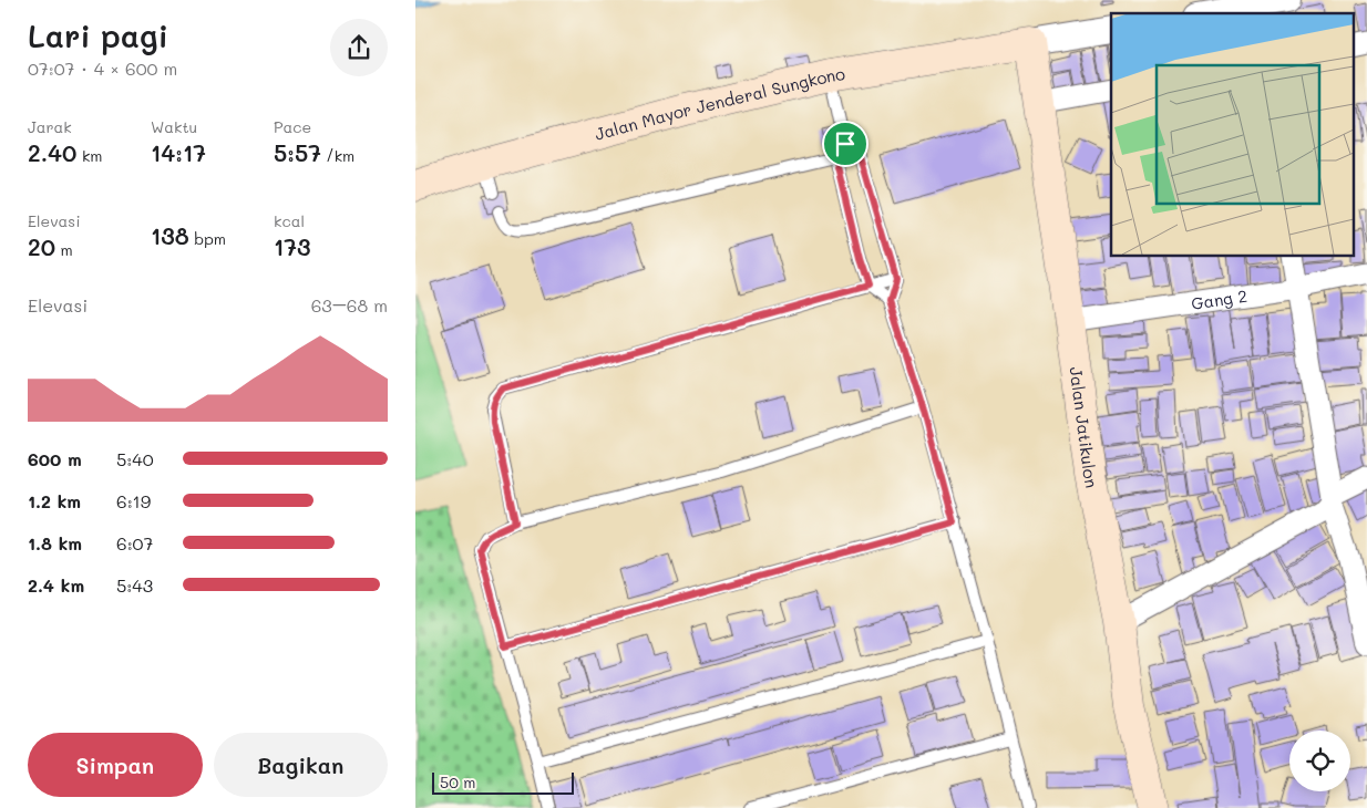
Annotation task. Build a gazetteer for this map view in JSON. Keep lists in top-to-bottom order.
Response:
{
  "streets": {
    "main road": ["Jalan Mayor Jenderal Sungkono", "Jalan Jatikulon"],
    "street": ["Gang 2"]
  },
  "crossings": [
    ["Jalan Mayor Jenderal Sungkono", "Jalan Jatikulon"],
    ["Gang 2", "Jalan Jatikulon"]
  ],
  "scale_bar": "50 m",
  "page": {
    "heading": ["Lari pagi", "07:07 · 4 × 600 m"],
    "stats": [
      ["Jarak", "2.40 km"],
      ["Waktu", "14:17"],
      ["Pace", "5:57 /km"],
      ["Elevasi", "20 m"],
      ["138 bpm"],
      ["kcal", "173"]
    ],
    "chart": ["Elevasi", "63–68 m"],
    "list": [
      {
        "name": "600 m",
        "note": "5:40"
      },
      {
        "name": "1.2 km",
        "note": "6:19"
      },
      {
        "name": "1.8 km",
        "note": "6:07"
      },
      {
        "name": "2.4 km",
        "note": "5:43"
      }
    ],
    "buttons": ["Simpan", "Bagikan"],
    "scale": "50 m"
  }
}
